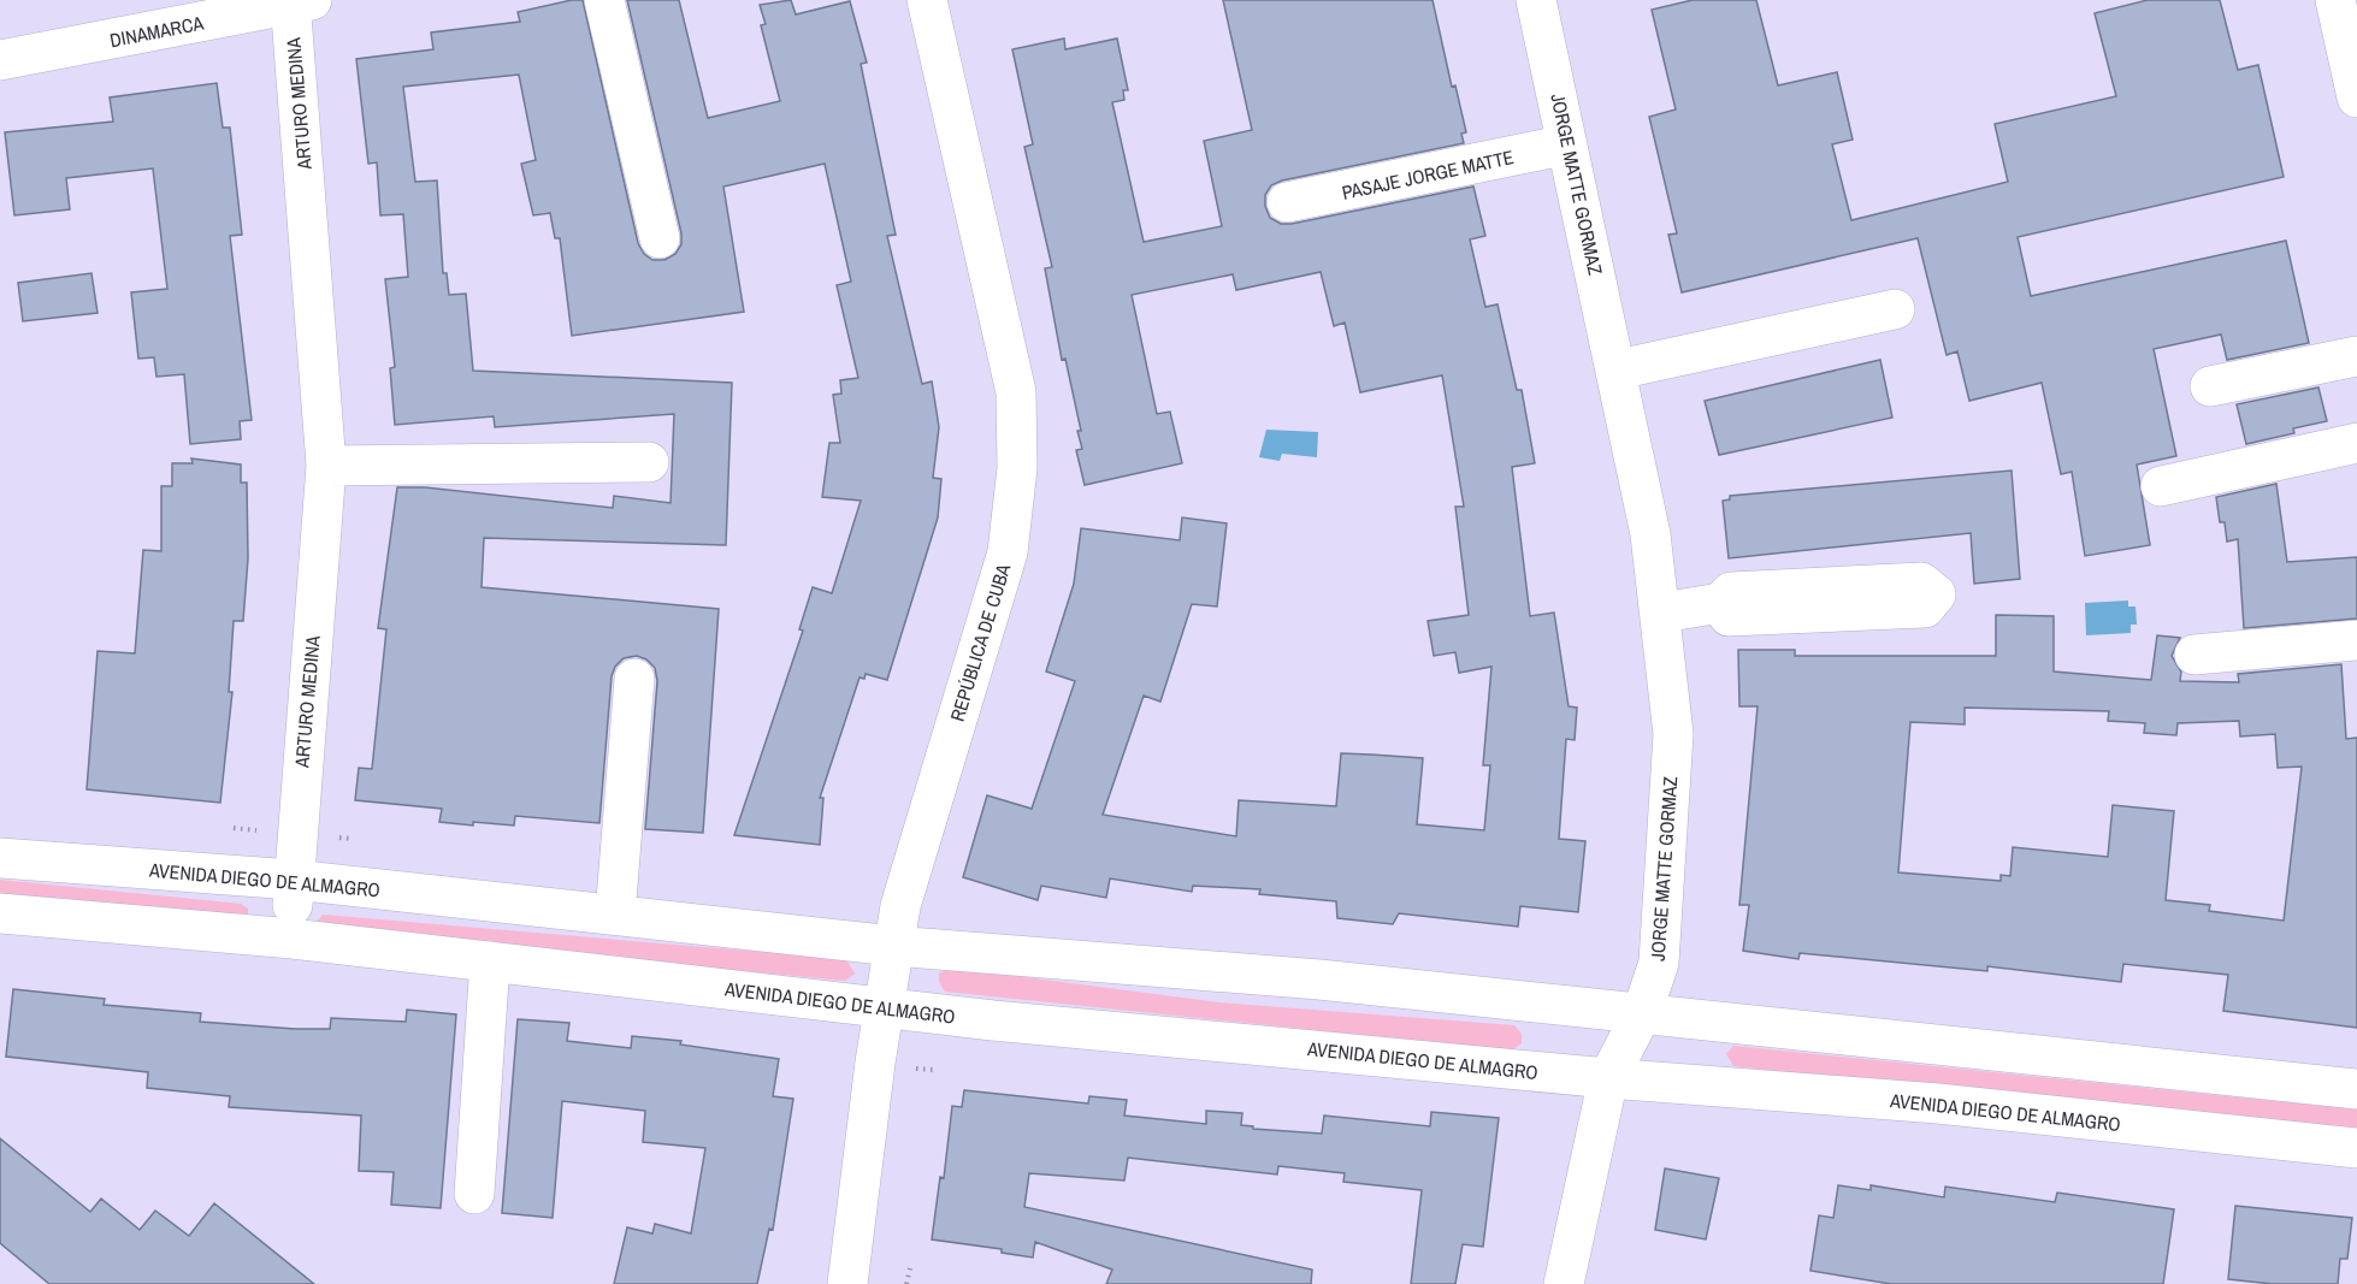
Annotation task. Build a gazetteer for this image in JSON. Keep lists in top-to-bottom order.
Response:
{
  "streets": {
    "street": [
      "DINAMARCA",
      "ARTURO MEDINA",
      "PASAJE JORGE MATTE",
      "JORGE MATTE GORMAZ",
      "REPÚBLICA DE CUBA",
      "AVENIDA DIEGO DE ALMAGRO"
    ]
  },
  "crossings": [
    ["DINAMARCA", "ARTURO MEDINA"],
    ["ARTURO MEDINA", "AVENIDA DIEGO DE ALMAGRO"],
    ["PASAJE JORGE MATTE", "JORGE MATTE GORMAZ"],
    ["JORGE MATTE GORMAZ", "AVENIDA DIEGO DE ALMAGRO"],
    ["REPÚBLICA DE CUBA", "AVENIDA DIEGO DE ALMAGRO"]
  ]
}
